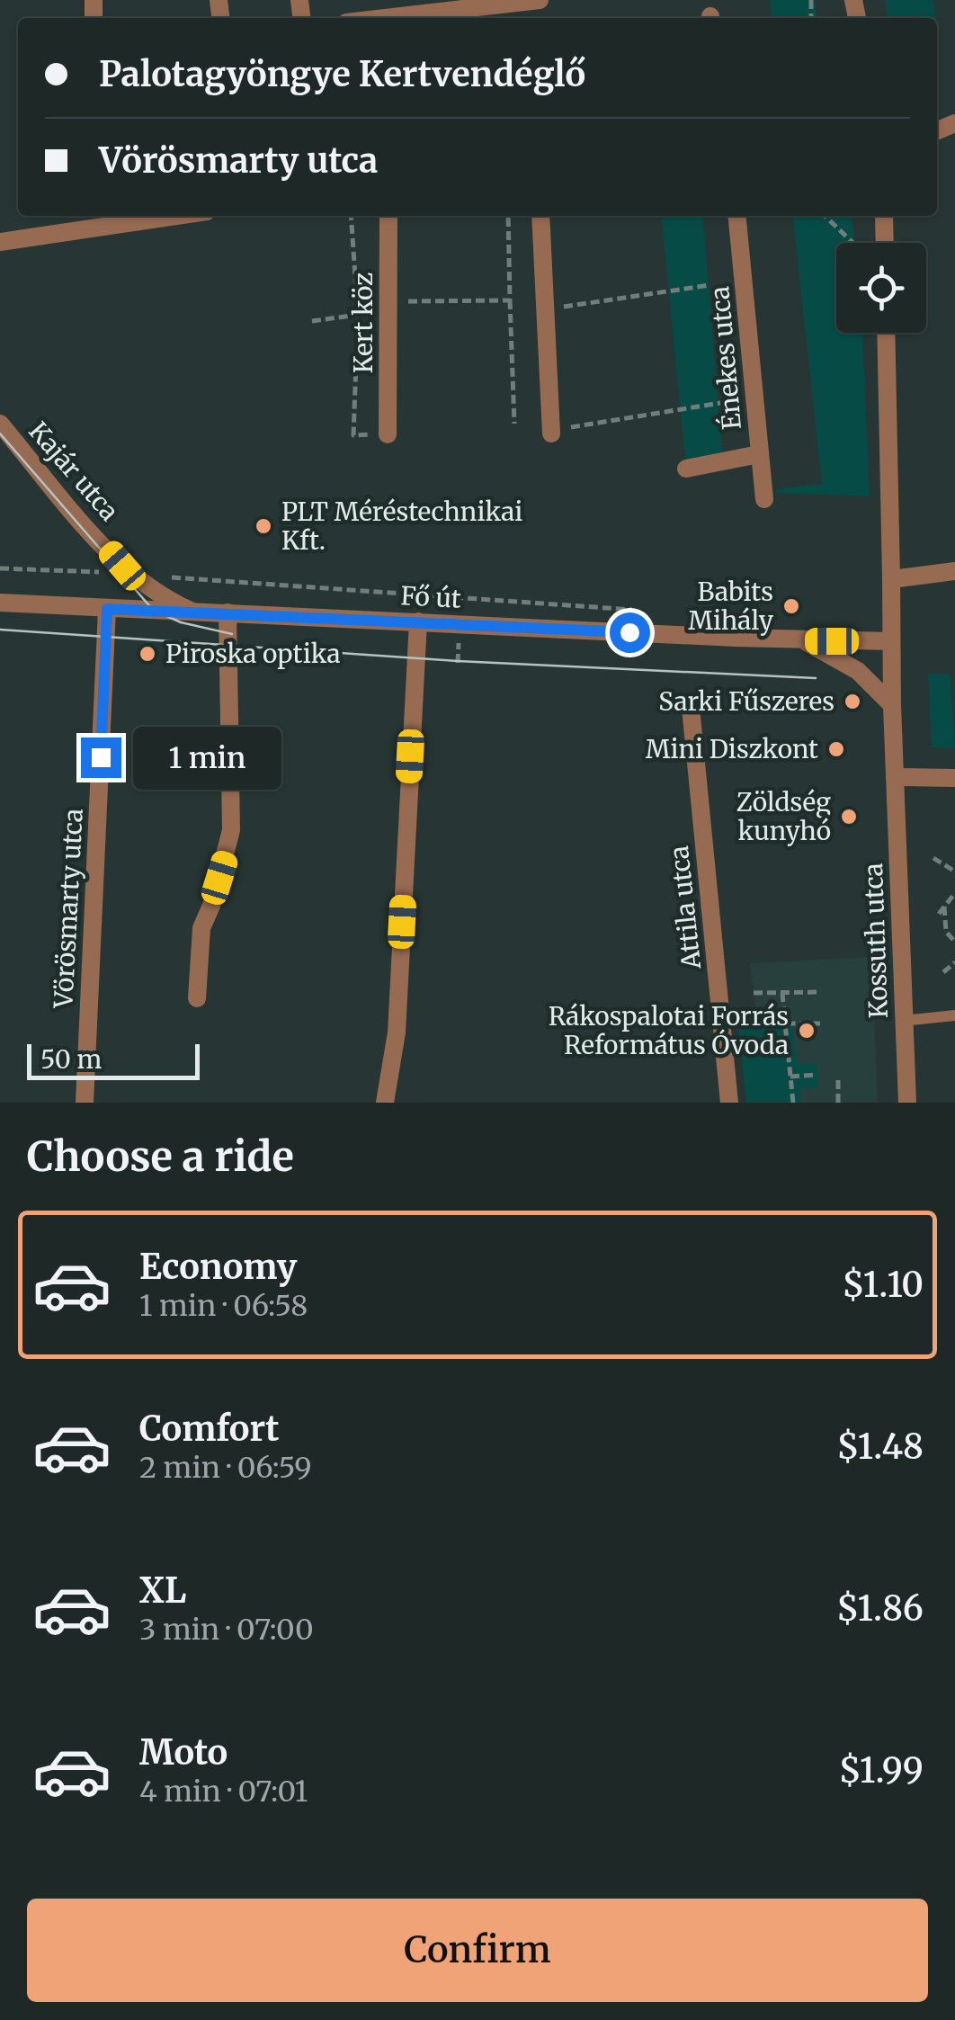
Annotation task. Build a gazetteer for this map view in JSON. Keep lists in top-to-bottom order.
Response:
{
  "streets": {
    "street": [
      "Kert köz",
      "Énekes utca",
      "Kajár utca",
      "Fő út",
      "Attila utca",
      "Vörösmarty utca",
      "Kossuth utca"
    ]
  },
  "crossings": [
    ["Kajár utca", "Fő út"],
    ["Fő út", "Vörösmarty utca"],
    ["Fő út", "Kossuth utca"]
  ],
  "places": [
    "PLT Méréstechnikai Kft.",
    "Babits Mihály",
    "Piroska optika",
    "Sarki Fűszeres",
    "Mini Diszkont",
    "Zöldség kunyhó",
    "Rákospalotai Forrás Református Óvoda"
  ],
  "scale_bar": "50 m",
  "page": {
    "banner": ["Palotagyöngye Kertvendéglő", "Vörösmarty utca"],
    "bubble": "1 min",
    "scale": "50 m",
    "heading": "Choose a ride",
    "list": [
      {
        "name": "Economy",
        "note": "1 min · 06:58",
        "value": "$1.10"
      },
      {
        "name": "Comfort",
        "note": "2 min · 06:59",
        "value": "$1.48"
      },
      {
        "name": "XL",
        "note": "3 min · 07:00",
        "value": "$1.86"
      },
      {
        "name": "Moto",
        "note": "4 min · 07:01",
        "value": "$1.99"
      }
    ],
    "buttons": "Confirm"
  }
}
